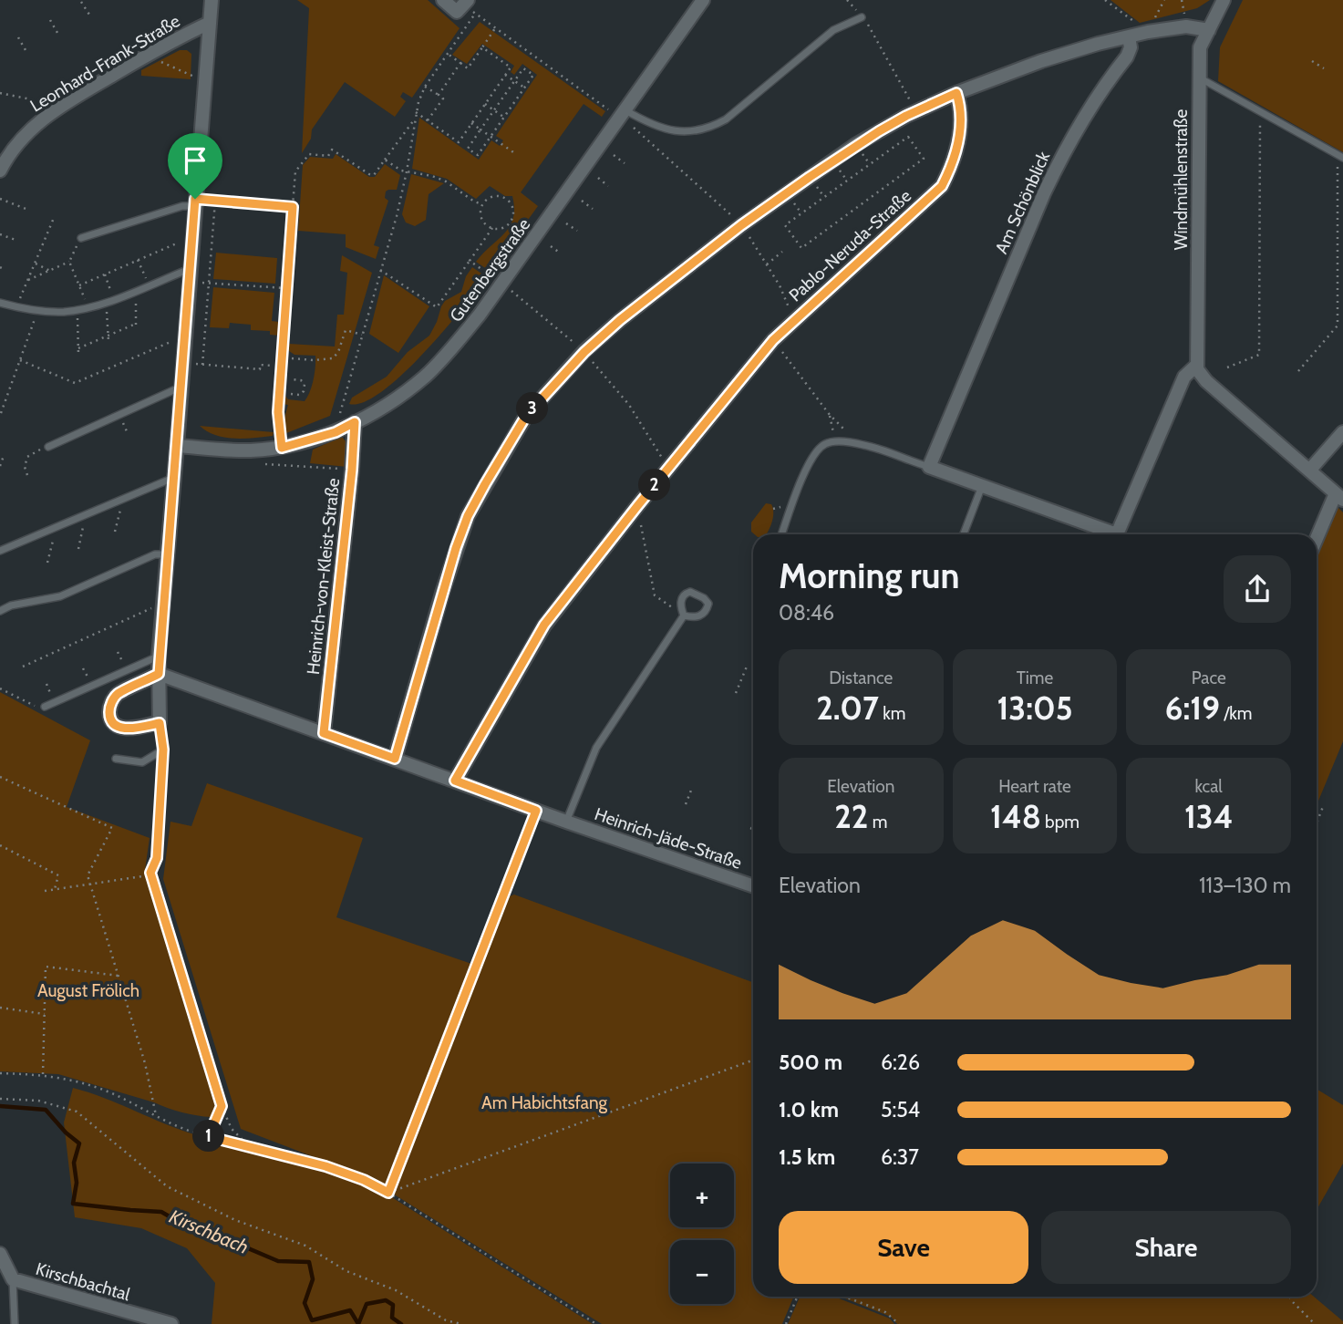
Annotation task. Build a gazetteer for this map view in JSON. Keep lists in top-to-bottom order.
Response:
{
  "streets": {
    "street": [
      "Leonhard-Frank-Straße",
      "Windmühlenstraße",
      "Am Schönblick",
      "Pablo-Neruda-Straße",
      "Gutenbergstraße",
      "Heinrich-von-Kleist-Straße",
      "Heinrich-Jäde-Straße",
      "Kirschbachtal"
    ]
  },
  "crossings": [
    ["Pablo-Neruda-Straße", "Heinrich-Jäde-Straße"],
    ["Gutenbergstraße", "Heinrich-von-Kleist-Straße"],
    ["Heinrich-von-Kleist-Straße", "Heinrich-Jäde-Straße"]
  ],
  "water": ["Kirschbach"],
  "parks": ["August Frölich", "Am Habichtsfang"],
  "page": {
    "pins": ["3", "2", "1"],
    "heading": ["Morning run", "08:46"],
    "stats": [
      ["Distance", "2.07 km"],
      ["Time", "13:05"],
      ["Pace", "6:19 /km"],
      ["Elevation", "22 m"],
      ["Heart rate", "148 bpm"],
      ["kcal", "134"]
    ],
    "chart": ["Elevation", "113–130 m"],
    "list": [
      {
        "name": "500 m",
        "note": "6:26"
      },
      {
        "name": "1.0 km",
        "note": "5:54"
      },
      {
        "name": "1.5 km",
        "note": "6:37"
      }
    ],
    "map_buttons": ["+", "−"],
    "buttons": ["Save", "Share"]
  }
}
